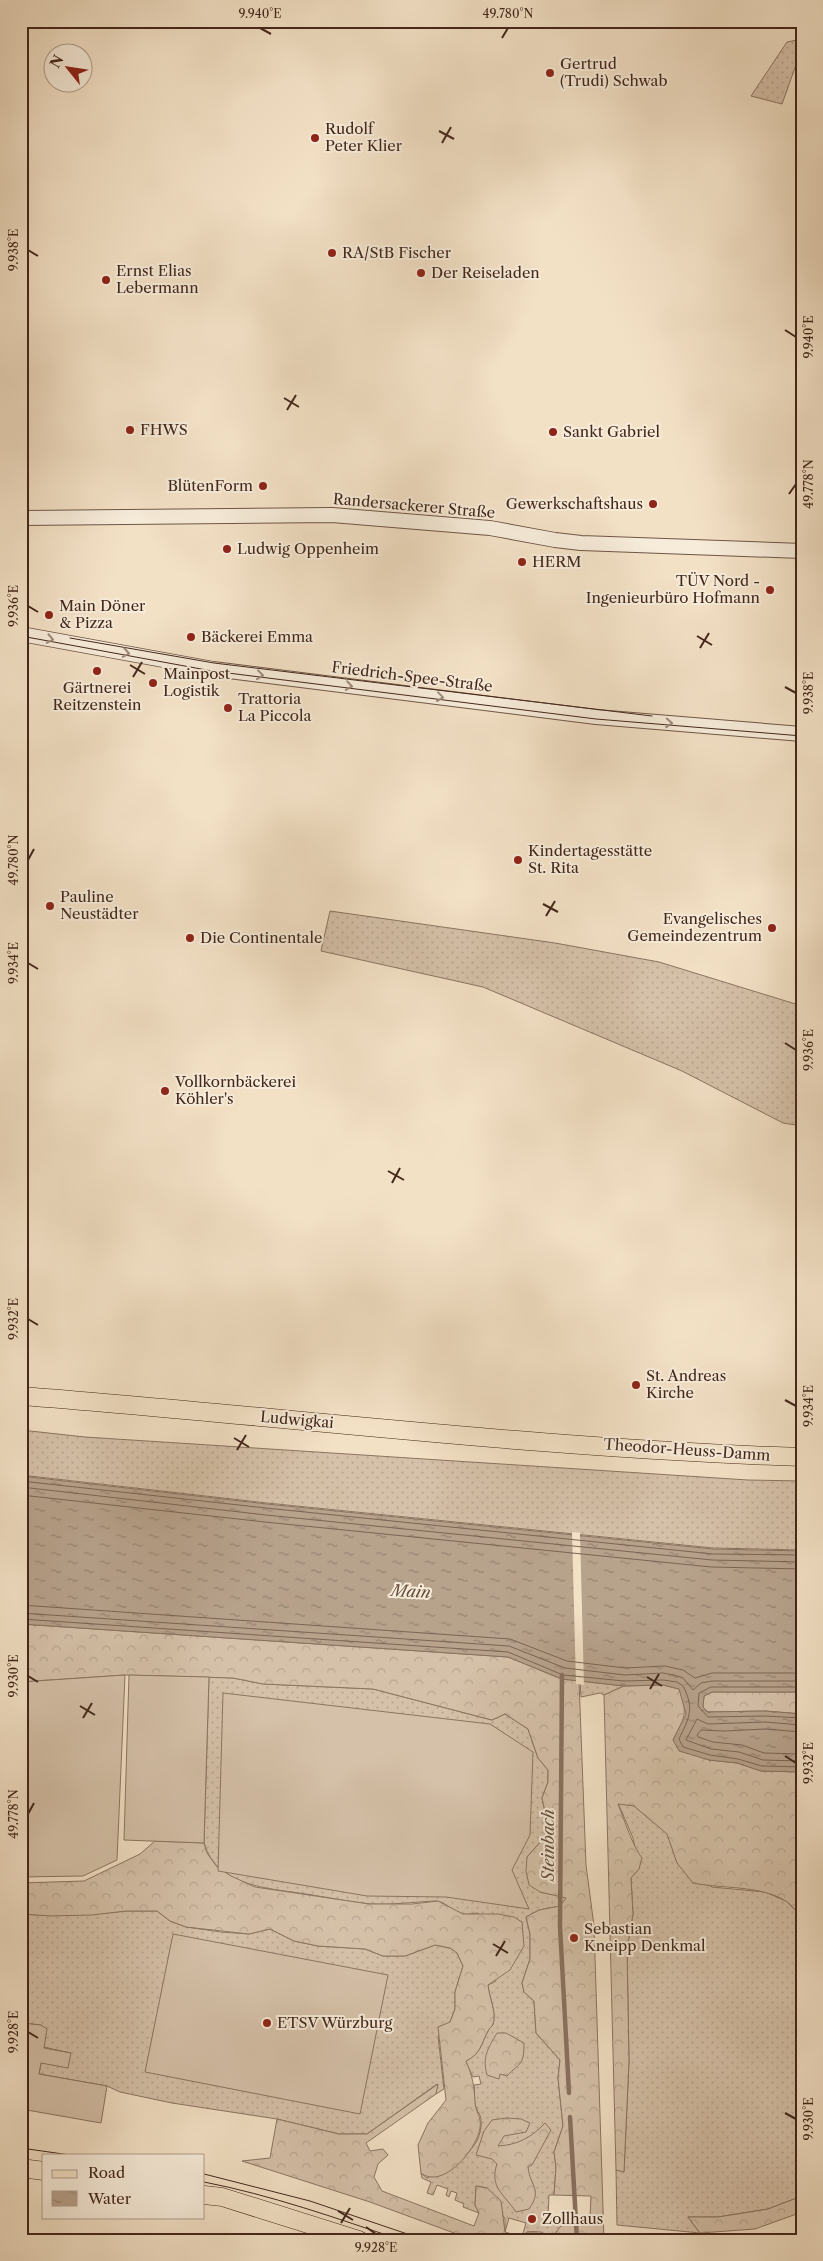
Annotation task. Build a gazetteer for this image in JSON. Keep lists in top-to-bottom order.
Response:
{
  "streets": {
    "main road": ["Ludwigkai", "Theodor-Heuss-Damm"],
    "street": ["Randersackerer Straße", "Friedrich-Spee-Straße"]
  },
  "crossings": [
    ["Ludwigkai", "Theodor-Heuss-Damm"]
  ],
  "one_way": ["Friedrich-Spee-Straße"],
  "water": ["Main", "Steinbach"],
  "places": [
    "Gertrud (Trudi) Schwab",
    "Rudolf Peter Klier",
    "RA/StB Fischer",
    "Der Reiseladen",
    "Ernst Elias Lebermann",
    "FHWS",
    "Sankt Gabriel",
    "BlütenForm",
    "Gewerkschaftshaus",
    "Ludwig Oppenheim",
    "HERM",
    "TÜV Nord - Ingenieurbüro Hofmann",
    "Main Döner & Pizza",
    "Bäckerei Emma",
    "Gärtnerei Reitzenstein",
    "Mainpost Logistik",
    "Trattoria La Piccola",
    "Kindertagesstätte St. Rita",
    "Pauline Neustädter",
    "Evangelisches Gemeindezentrum",
    "Die Continentale",
    "Vollkornbäckerei Köhler's",
    "St. Andreas Kirche",
    "Sebastian Kneipp Denkmal",
    "ETSV Würzburg",
    "Zollhaus"
  ],
  "legend": ["Road", "Water"],
  "north": "top left",
  "coordinates": [
    "9.940°E",
    "49.780°N",
    "9.938°E",
    "49.778°N",
    "9.936°E",
    "9.934°E",
    "9.932°E",
    "9.930°E",
    "9.928°E"
  ]
}
